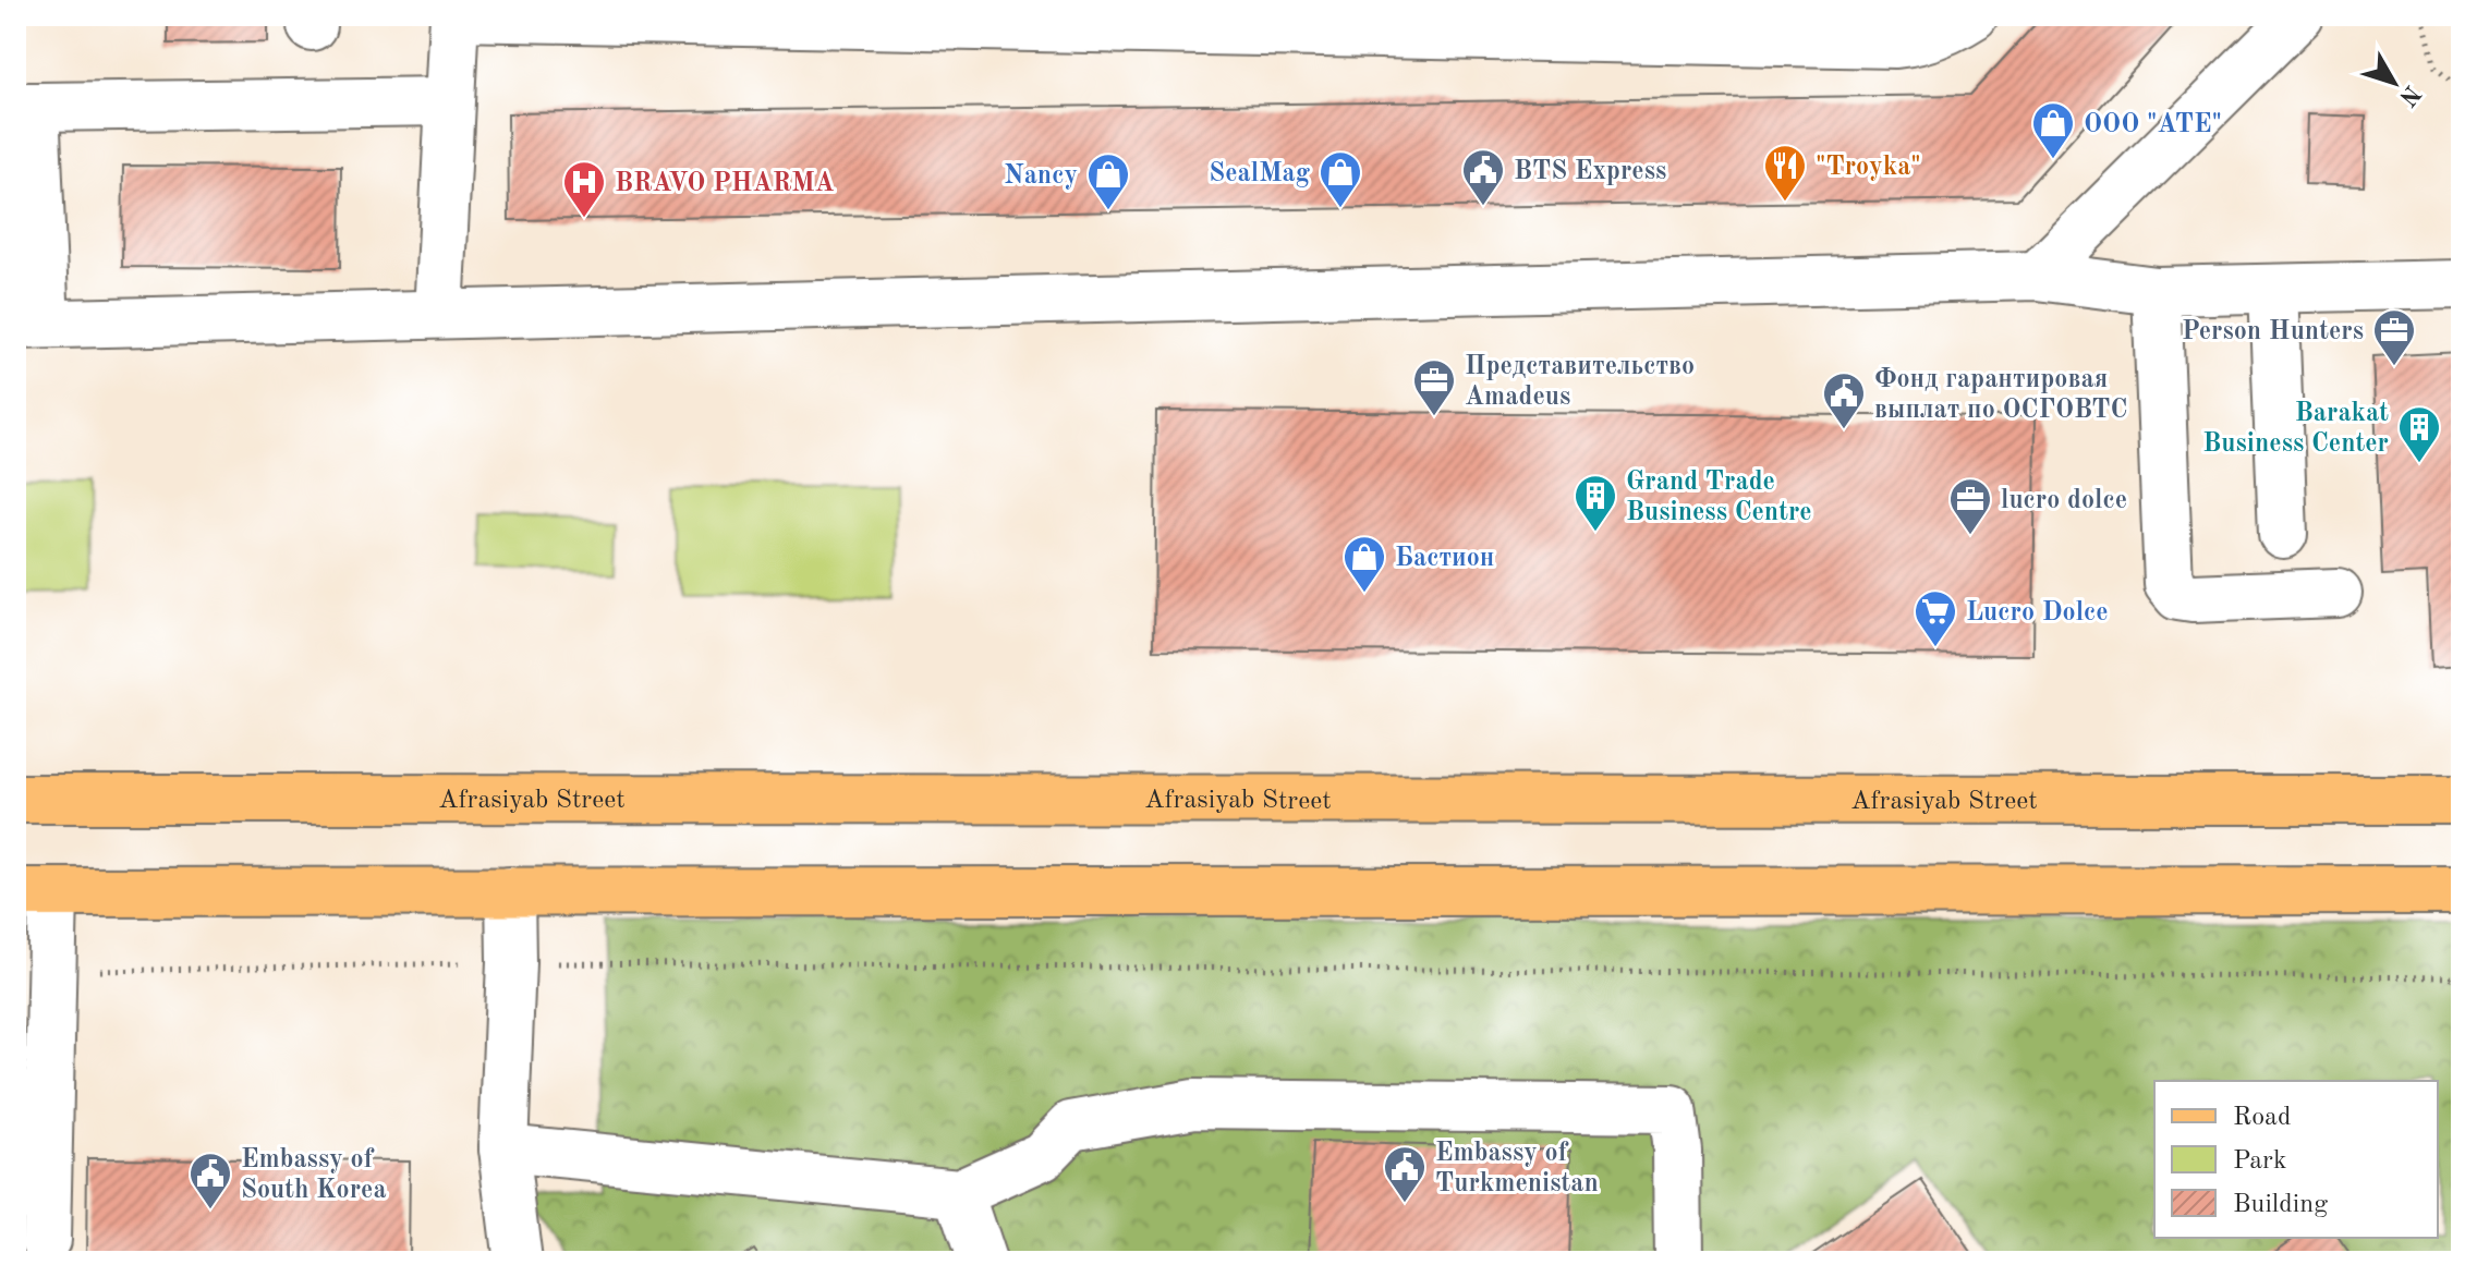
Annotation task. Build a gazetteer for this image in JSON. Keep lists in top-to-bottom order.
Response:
{
  "streets": {
    "main road": ["Afrasiyab Street"]
  },
  "places": {
    "shop": [
      "OOO \"ATE\"",
      "SealMag",
      "Nancy",
      "Бастион"
    ],
    "restaurant": ["\"Troyka\""],
    "public building": [
      "BTS Express",
      "Фонд гарантировая выплат по ОСГОВТС",
      "Embassy of Turkmenistan",
      "Embassy of South Korea"
    ],
    "hospital": ["BRAVO PHARMA"],
    "office": ["Person Hunters", "Представительство Amadeus", "lucro dolce"],
    "building": ["Barakat Business Center", "Grand Trade Business Centre"],
    "supermarket": ["Lucro Dolce"]
  },
  "legend": ["Road", "Park", "Building"],
  "north": "bottom right"
}
